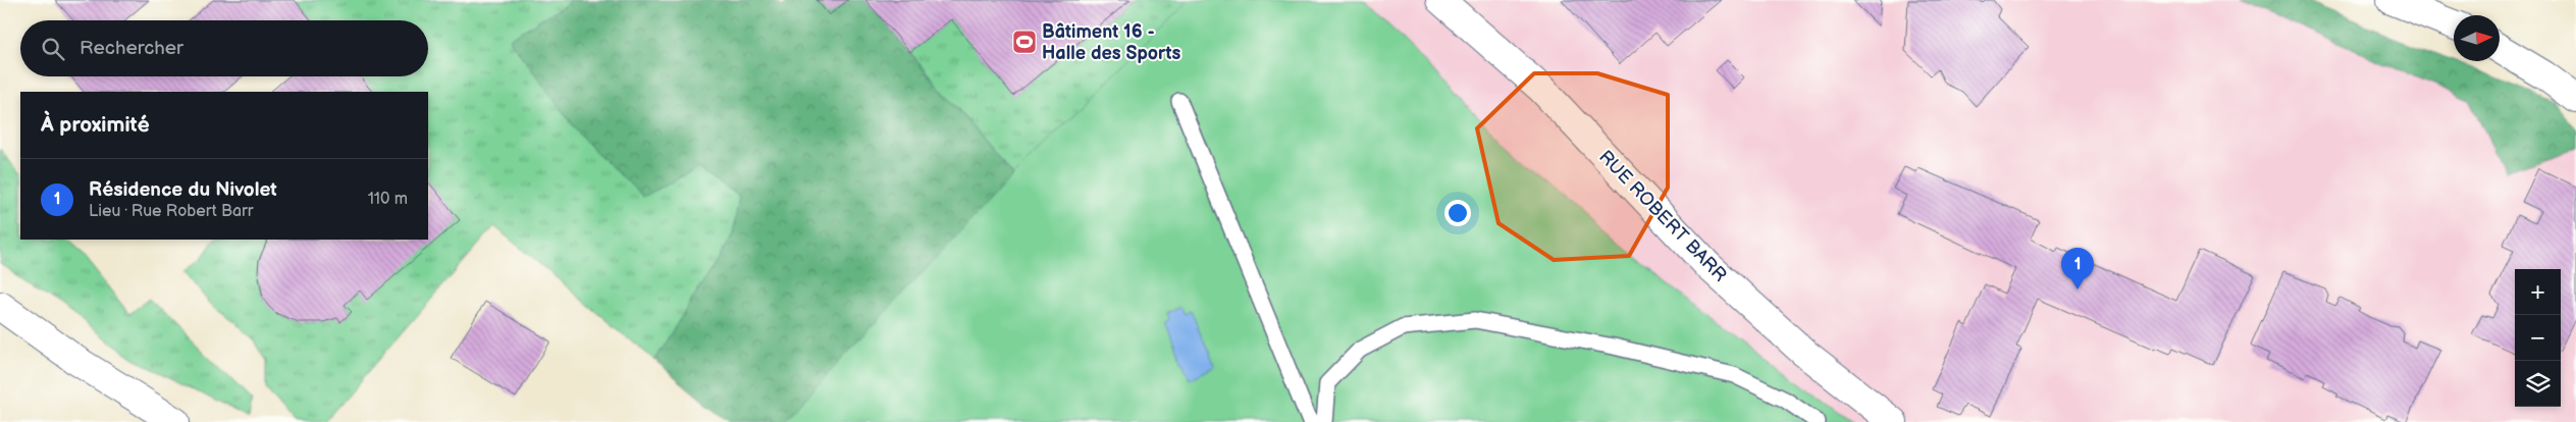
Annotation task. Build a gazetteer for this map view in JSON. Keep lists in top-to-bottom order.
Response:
{
  "streets": {
    "street": ["RUE ROBERT BARR"]
  },
  "places": {
    "sports": ["Bâtiment 16 - Halle des Sports"]
  },
  "north": "right",
  "page": {
    "search": "Rechercher",
    "heading": "À proximité",
    "list": [
      {
        "mark": "1",
        "name": "Résidence du Nivolet",
        "note": "Lieu · Rue Robert Barr",
        "value": "110 m"
      }
    ],
    "pins": "1",
    "map_buttons": ["+", "−"]
  }
}
